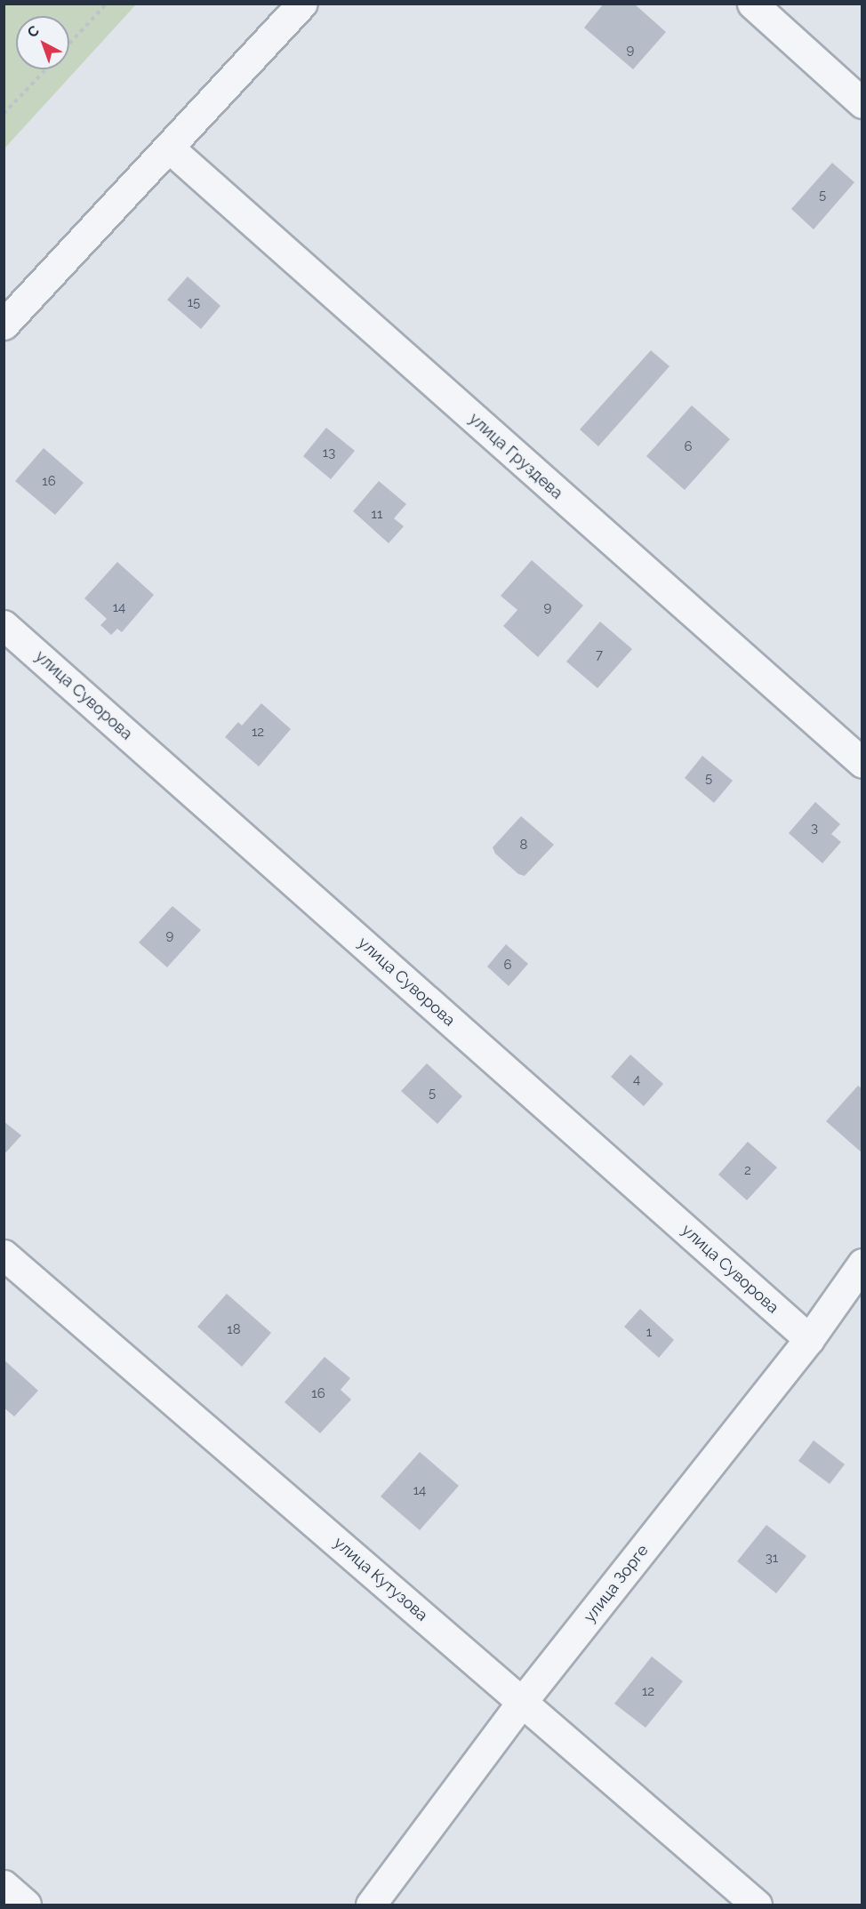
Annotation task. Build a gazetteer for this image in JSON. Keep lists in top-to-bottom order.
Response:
{
  "streets": {
    "street": [
      "улица Груздева",
      "улица Суворова",
      "улица Кутузова",
      "улица Зорге"
    ]
  },
  "crossings": [
    ["улица Суворова", "улица Зорге"],
    ["улица Кутузова", "улица Зорге"]
  ],
  "house_numbers": [
    "9",
    "5",
    "15",
    "6",
    "13",
    "16",
    "11",
    "14",
    "9",
    "7",
    "12",
    "5",
    "3",
    "8",
    "9",
    "6",
    "4",
    "5",
    "2",
    "18",
    "1",
    "16",
    "14",
    "31",
    "12"
  ],
  "north": "top left"
}
